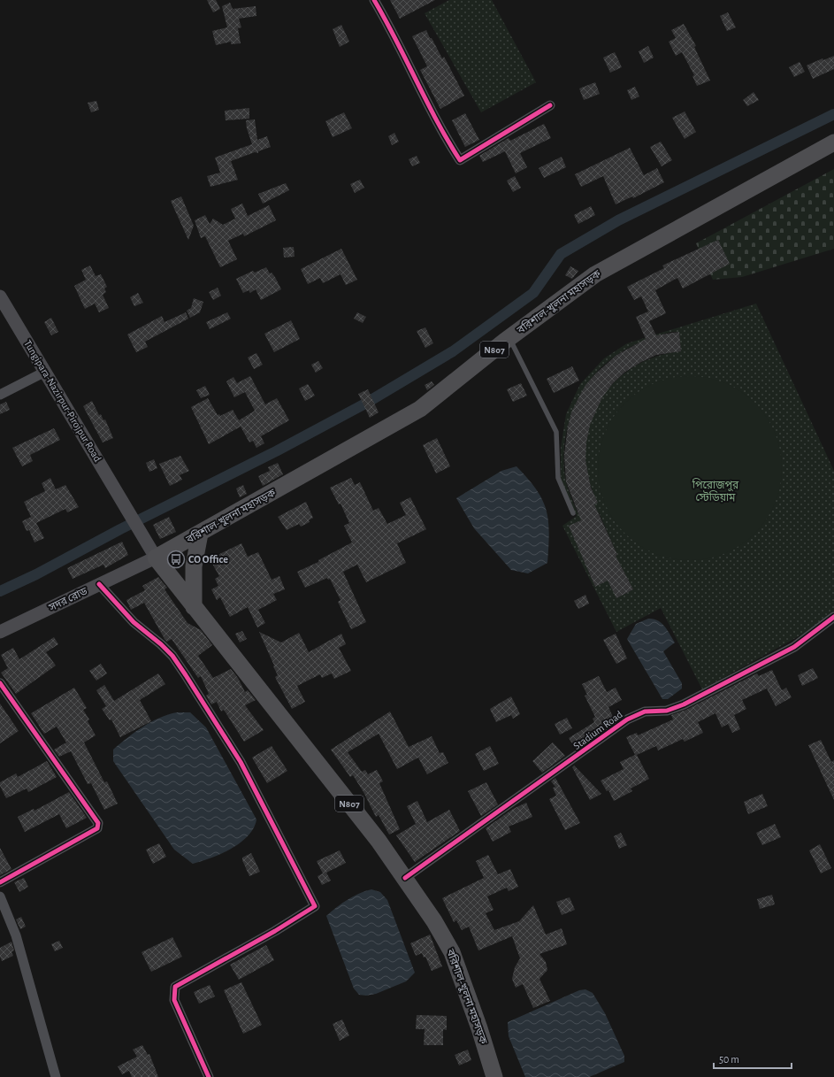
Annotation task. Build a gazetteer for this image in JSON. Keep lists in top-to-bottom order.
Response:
{
  "streets": {
    "highway": ["বরিশাল-খুলনা মহাসড়ক", "N807"],
    "main road": ["Tungipara-Nazirpur-Pirojpur Road", "সদর রোড"],
    "street": ["Stadium Road"]
  },
  "crossings": [
    ["বরিশাল-খুলনা মহাসড়ক", "Tungipara-Nazirpur-Pirojpur Road"],
    ["বরিশাল-খুলনা মহাসড়ক", "সদর রোড"],
    ["বরিশাল-খুলনা মহাসড়ক", "Stadium Road"],
    ["Tungipara-Nazirpur-Pirojpur Road", "সদর রোড"]
  ],
  "parks": ["পিরোজপুর স্টেডিয়াম"],
  "places": {
    "bus stop": ["CO Office"]
  },
  "scale_bar": "50 m"
}
